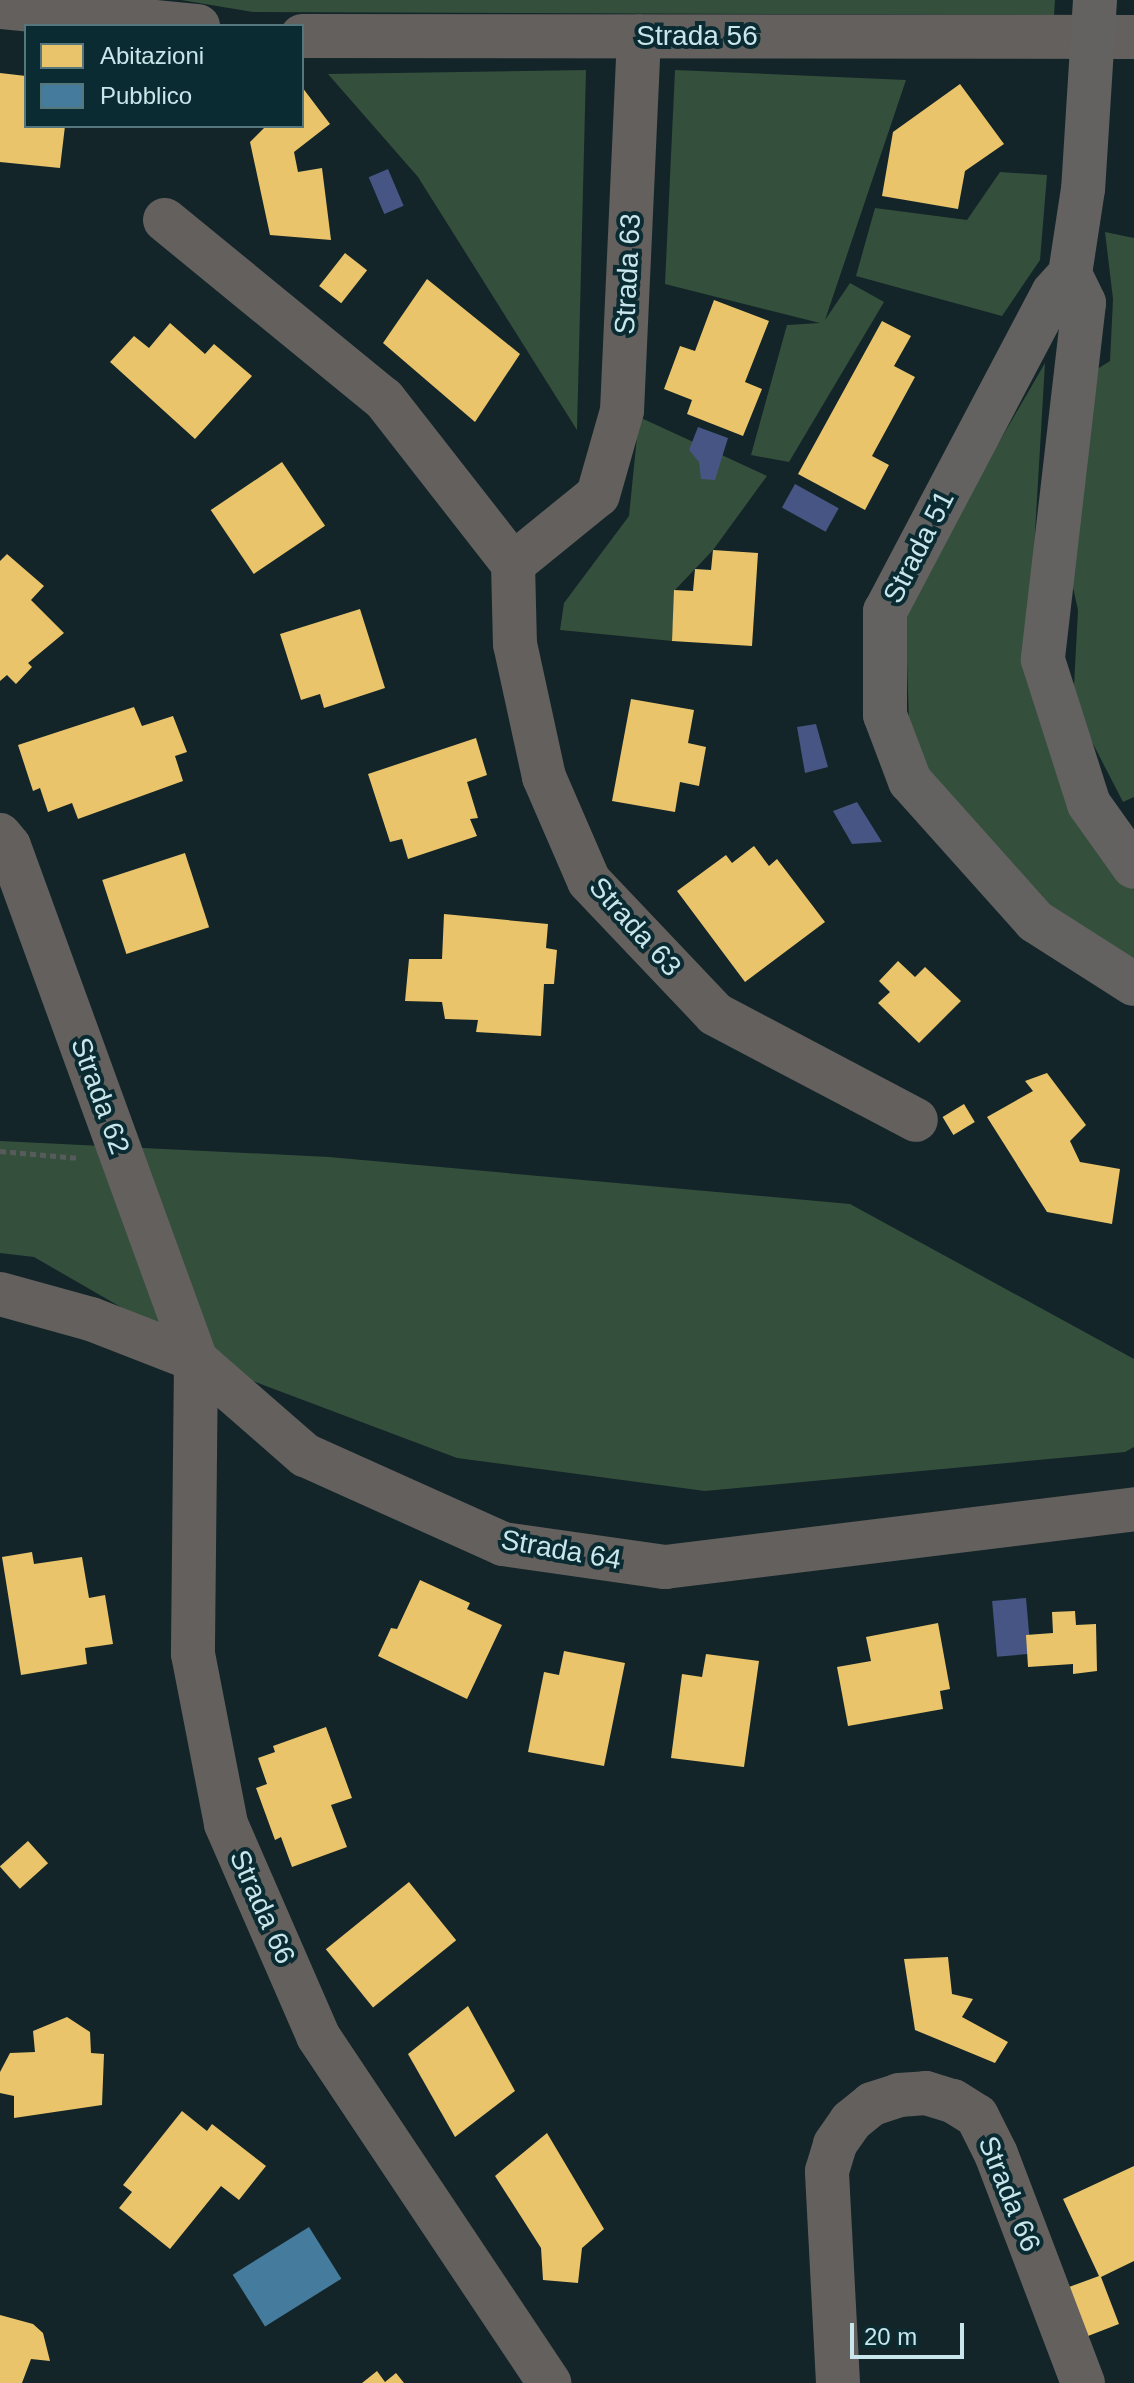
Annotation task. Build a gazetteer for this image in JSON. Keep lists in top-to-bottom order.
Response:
{
  "streets": {
    "street": [
      "Strada 56",
      "Strada 63",
      "Strada 51",
      "Strada 62",
      "Strada 64",
      "Strada 66"
    ]
  },
  "crossings": [
    ["Strada 56", "Strada 63"],
    ["Strada 56", "Strada 51"],
    ["Strada 62", "Strada 64"],
    ["Strada 62", "Strada 66"],
    ["Strada 64", "Strada 66"]
  ],
  "legend": ["Abitazioni", "Pubblico"],
  "scale_bar": "20 m"
}
